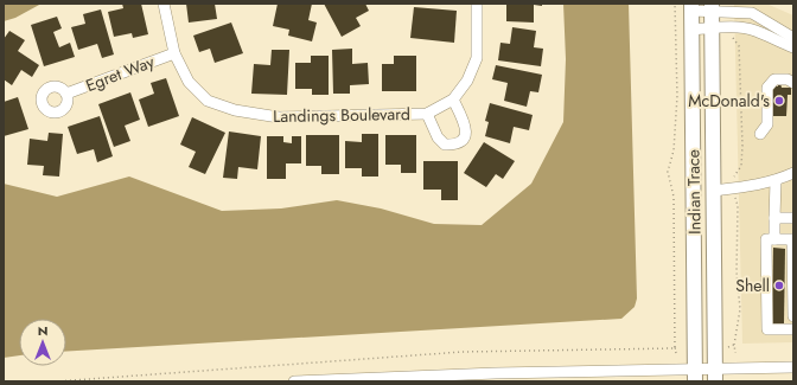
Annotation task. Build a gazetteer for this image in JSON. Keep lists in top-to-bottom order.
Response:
{
  "streets": {
    "main road": ["Indian Trace"],
    "street": ["Egret Way", "Landings Boulevard"]
  },
  "crossings": [
    ["Egret Way", "Landings Boulevard"]
  ],
  "places": ["McDonald's", "Shell"],
  "north": "top"
}
